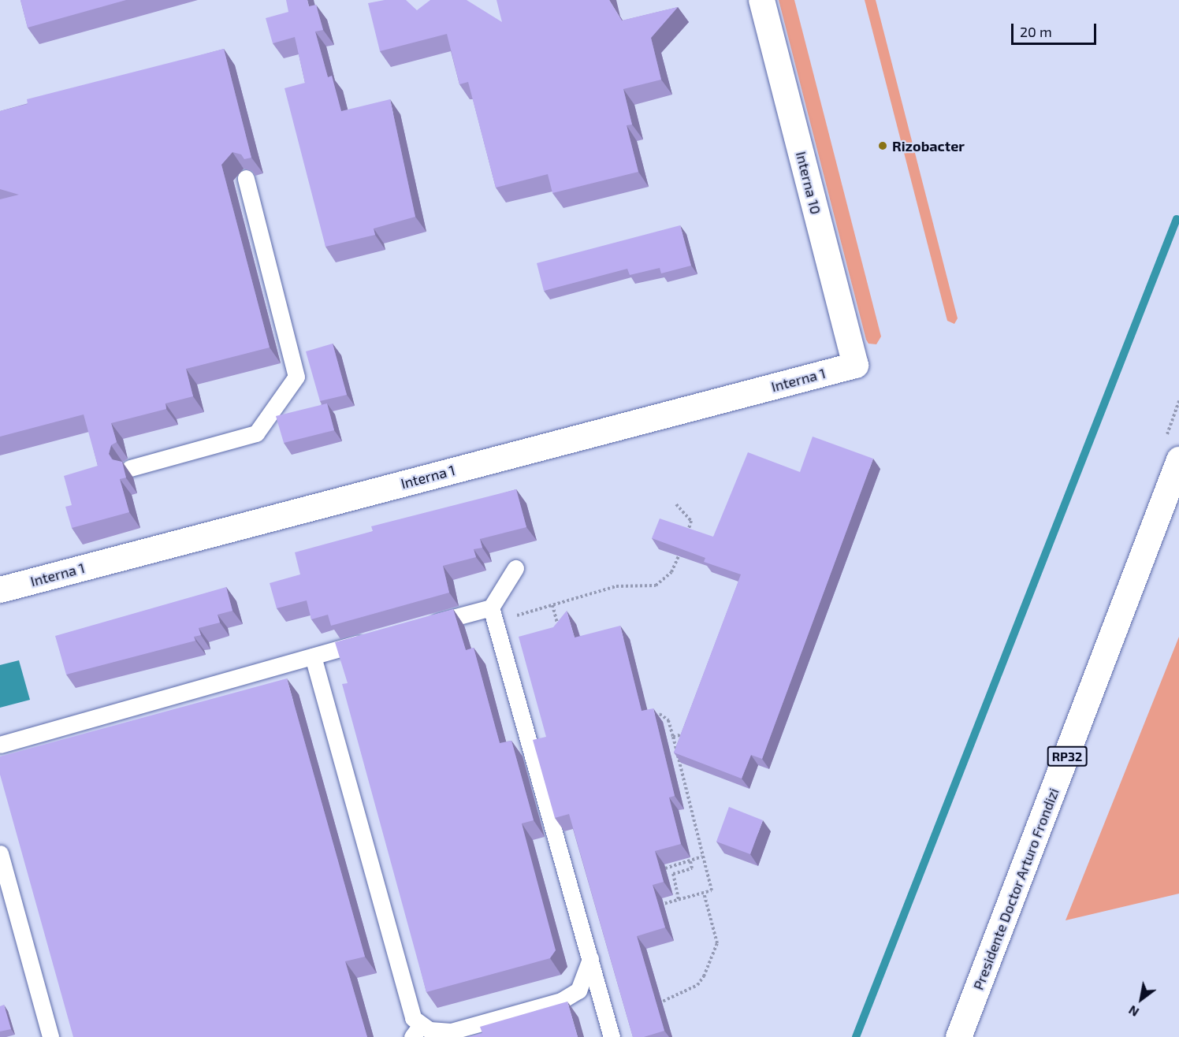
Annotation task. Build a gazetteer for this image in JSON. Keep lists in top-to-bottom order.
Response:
{
  "streets": {
    "street": [
      "Interna 10",
      "Interna 1",
      "RP32",
      "Presidente Doctor Arturo Frondizi"
    ]
  },
  "crossings": [
    ["Interna 10", "Interna 1"]
  ],
  "places": ["Rizobacter"],
  "scale_bar": "20 m",
  "north": "bottom left"
}
